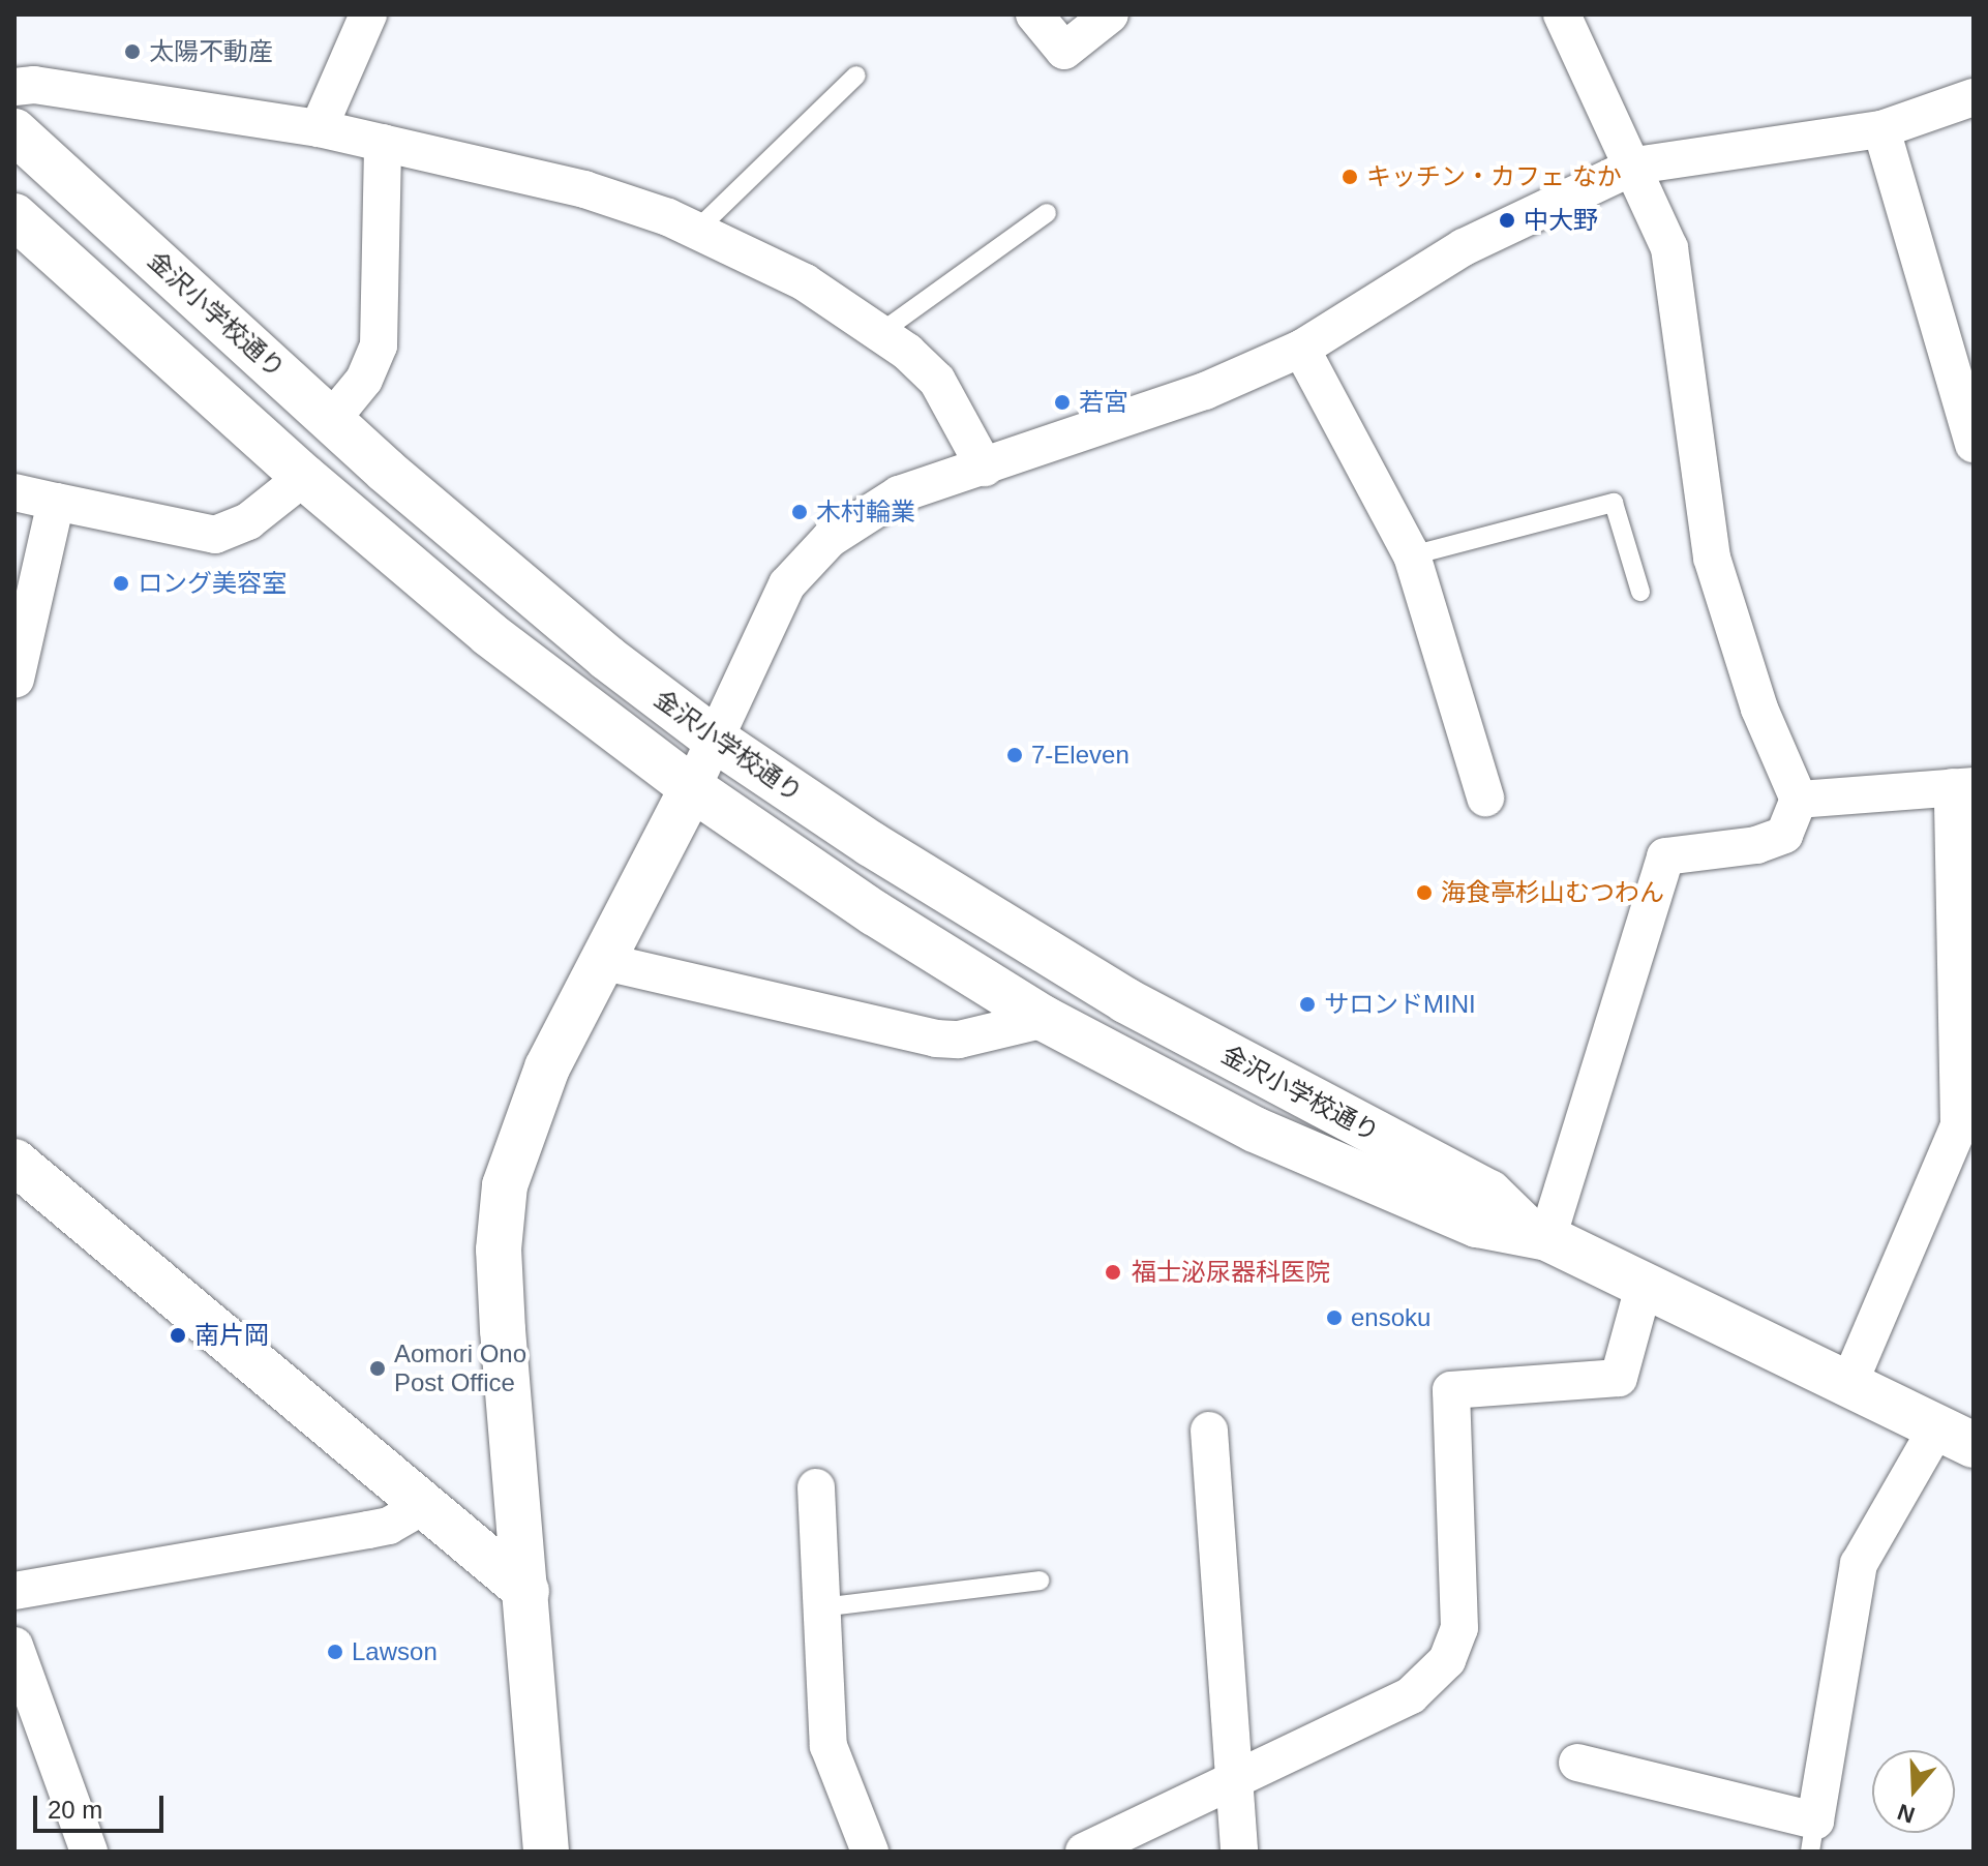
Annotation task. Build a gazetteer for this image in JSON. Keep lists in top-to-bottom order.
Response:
{
  "streets": {
    "street": ["金沢小学校通り"]
  },
  "places": [
    "太陽不動産",
    "キッチン・カフェ なか",
    "中大野",
    "若宮",
    "木村輪業",
    "ロング美容室",
    "7-Eleven",
    "海食亭杉山むつわん",
    "サロンドMINI",
    "福士泌尿器科医院",
    "ensoku",
    "南片岡",
    "Aomori Ono Post Office",
    "Lawson"
  ],
  "scale_bar": "20 m",
  "north": "bottom"
}
